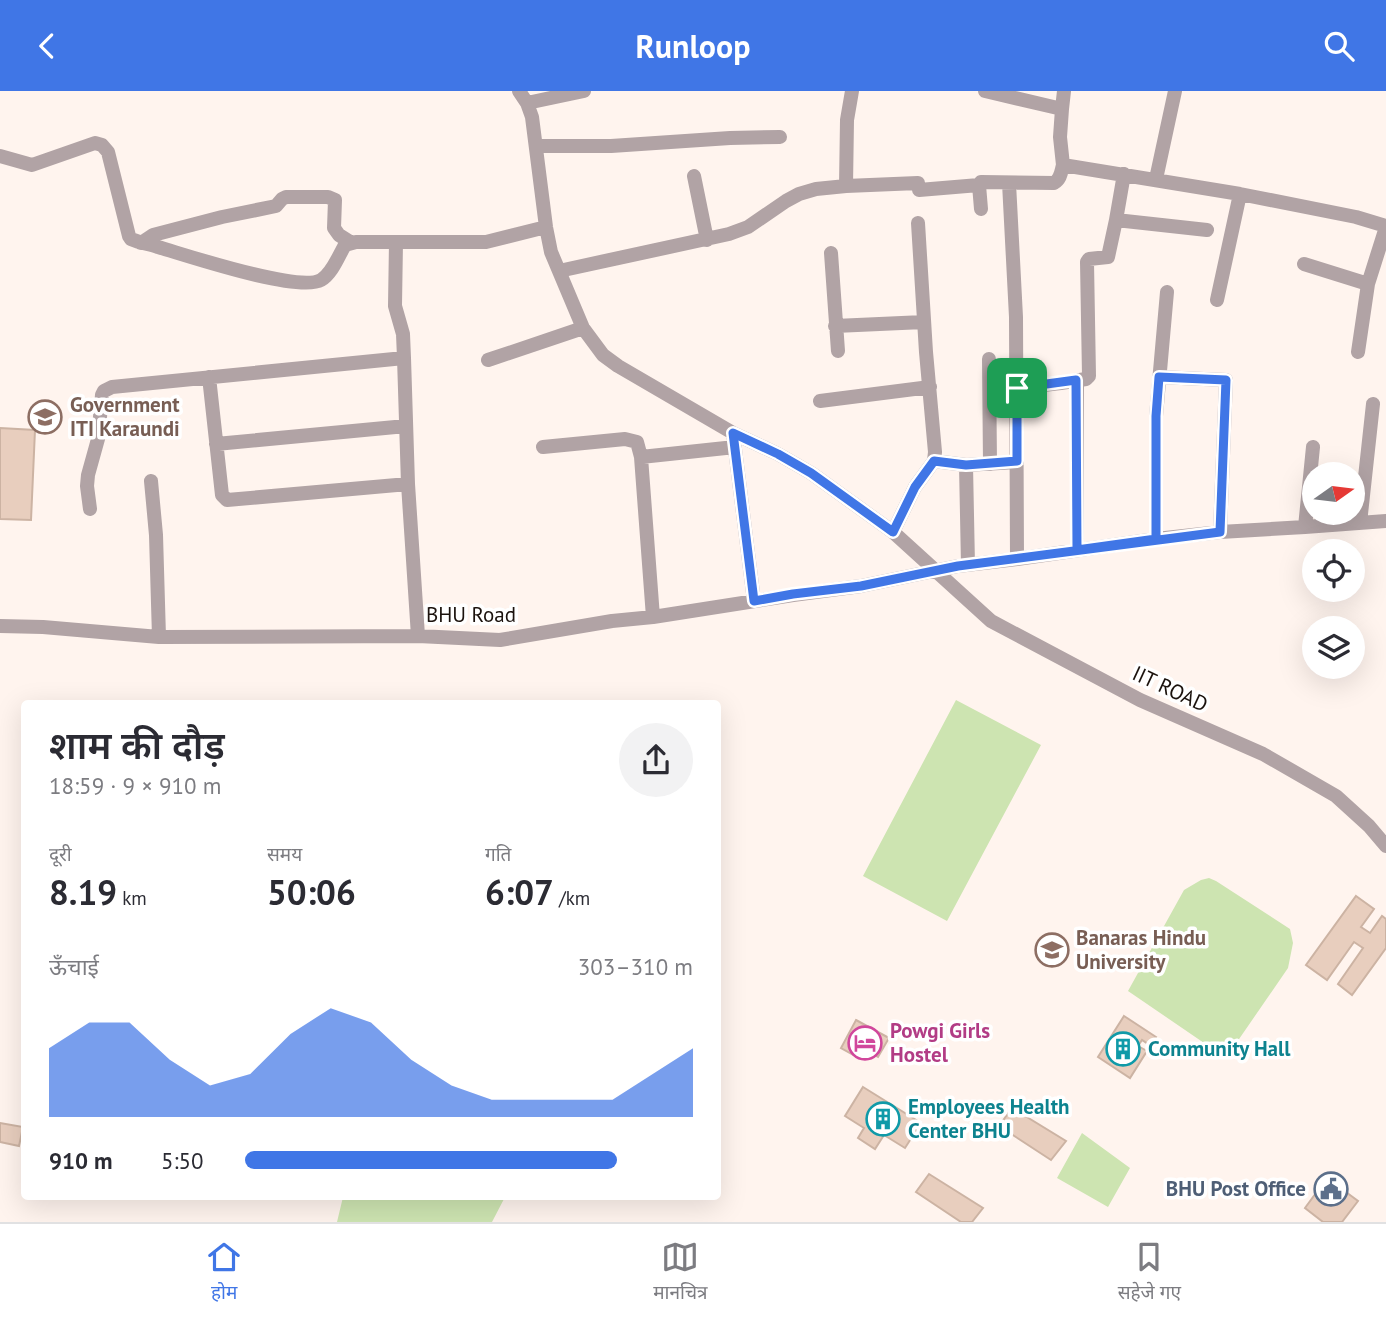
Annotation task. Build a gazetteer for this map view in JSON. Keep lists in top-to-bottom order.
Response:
{
  "streets": {
    "street": ["BHU Road", "IIT ROAD"]
  },
  "crossings": [
    ["BHU Road", "IIT ROAD"]
  ],
  "places": {
    "school or university": ["Government ITI Karaundi", "Banaras Hindu University"],
    "hotel": ["Powgi Girls Hostel"],
    "building": ["Community Hall", "Employees Health Center BHU"],
    "public building": ["BHU Post Office"]
  },
  "north": "right",
  "page": {
    "header": "Runloop",
    "heading": ["शाम की दौड़", "18:59 · 9 × 910 m"],
    "stats": [
      ["दूरी", "8.19 km"],
      ["समय", "50:06"],
      ["गति", "6:07 /km"]
    ],
    "chart": ["ऊँचाई", "303–310 m"],
    "list": [
      {
        "name": "910 m",
        "note": "5:50"
      }
    ],
    "tabs": ["होम", "मानचित्र", "सहेजे गए"]
  }
}
